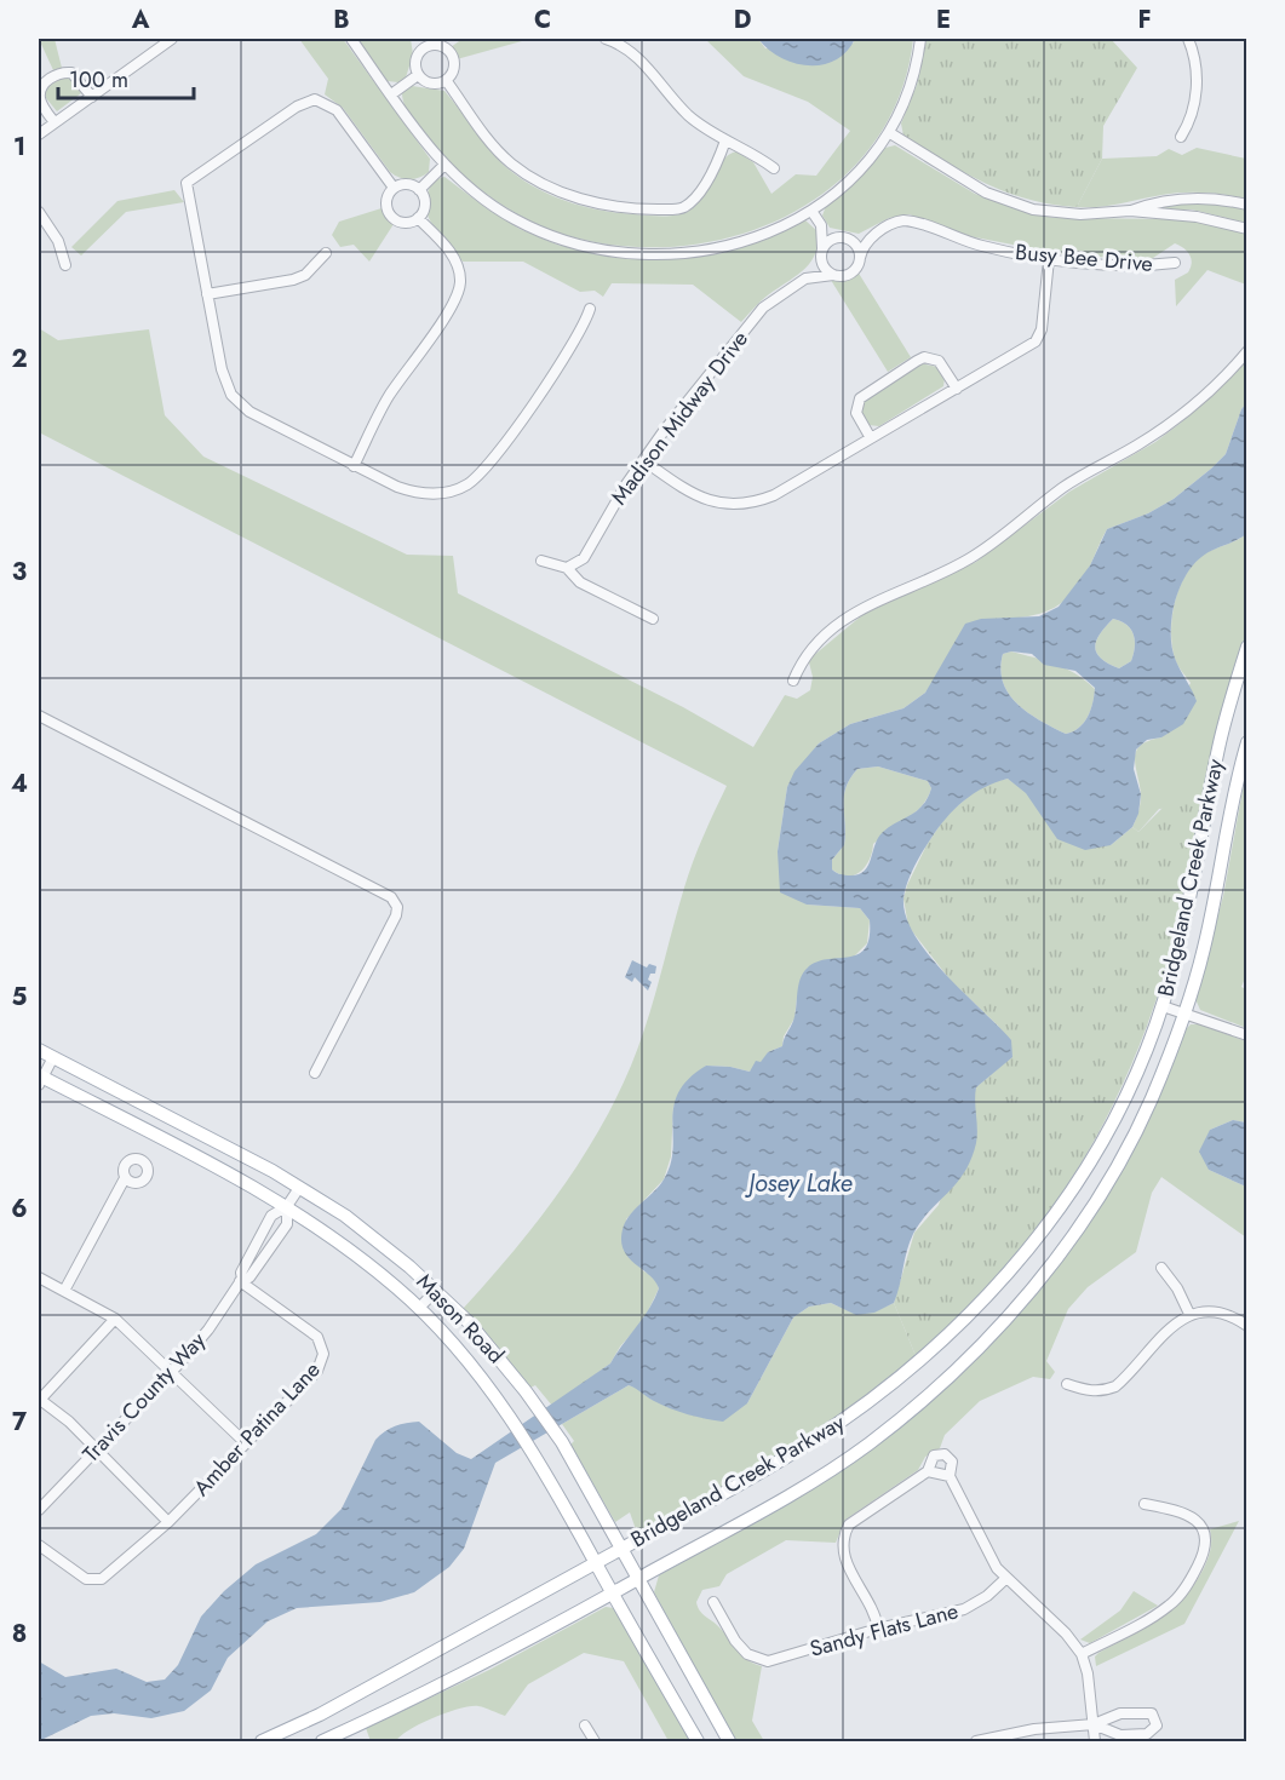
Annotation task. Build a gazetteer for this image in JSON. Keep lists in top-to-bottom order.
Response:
{
  "streets": {
    "main road": ["Bridgeland Creek Parkway", "Mason Road"],
    "street": [
      "Busy Bee Drive",
      "Madison Midway Drive",
      "Travis County Way",
      "Amber Patina Lane",
      "Sandy Flats Lane"
    ]
  },
  "crossings": [
    ["Busy Bee Drive", "Madison Midway Drive"],
    ["Bridgeland Creek Parkway", "Mason Road"],
    ["Mason Road", "Travis County Way"],
    ["Travis County Way", "Amber Patina Lane"]
  ],
  "water": ["Josey Lake"],
  "scale_bar": "100 m",
  "grid": {
    "columns": [
      "A",
      "B",
      "C",
      "D",
      "E",
      "F"
    ],
    "rows": [
      "1",
      "2",
      "3",
      "4",
      "5",
      "6",
      "7",
      "8"
    ]
  }
}
